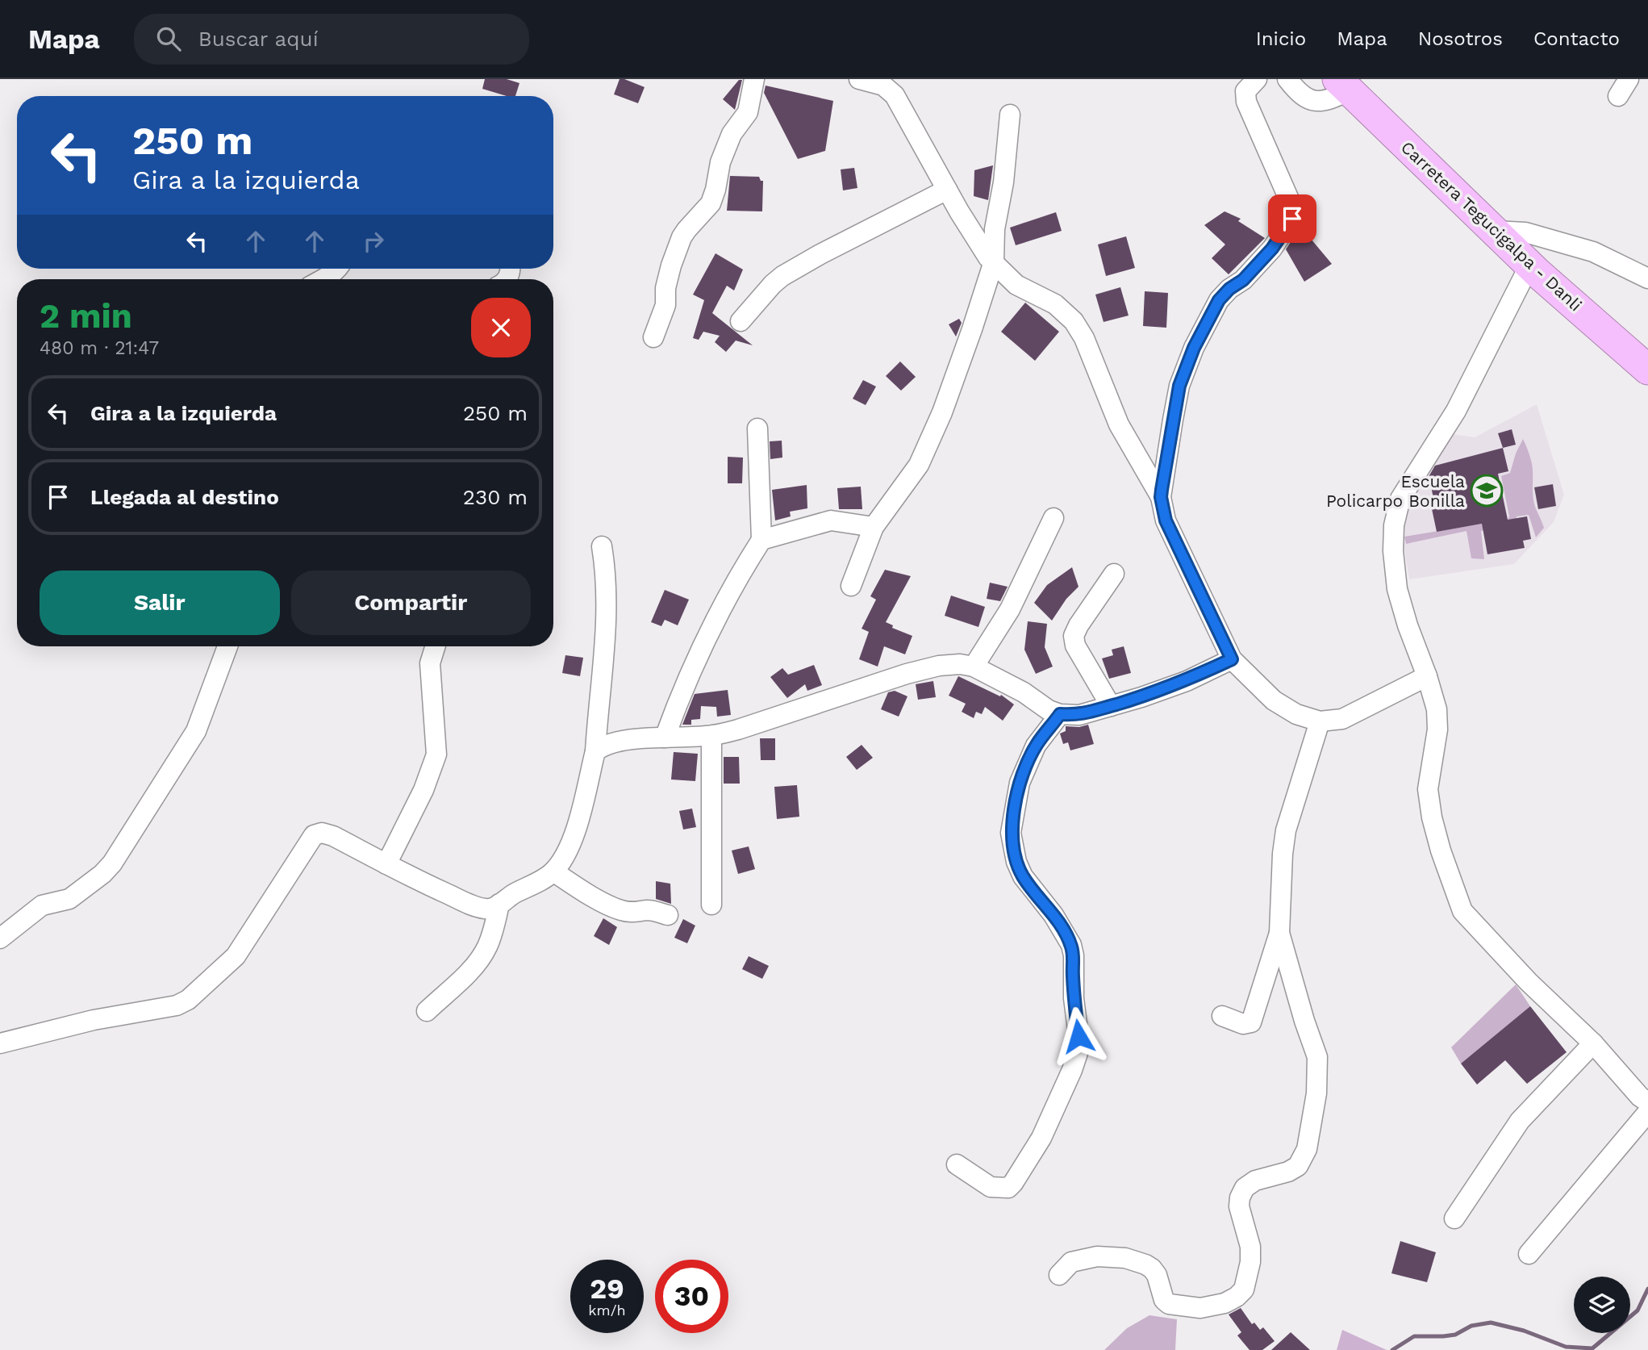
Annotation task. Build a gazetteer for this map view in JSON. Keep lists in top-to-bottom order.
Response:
{
  "streets": {
    "highway": ["Carretera Tegucigalpa - Danli"]
  },
  "places": {
    "school or university": ["Escuela Policarpo Bonilla"]
  },
  "page": {
    "header": "Mapa",
    "search": "Buscar aquí",
    "nav": [
      "Inicio",
      "Mapa",
      "Nosotros",
      "Contacto"
    ],
    "turn": ["250 m", "Gira a la izquierda"],
    "heading": ["2 min", "480 m · 21:47"],
    "list": [
      {
        "name": "Gira a la izquierda",
        "value": "250 m"
      },
      {
        "name": "Llegada al destino",
        "value": "230 m"
      }
    ],
    "buttons": ["Salir", "Compartir"],
    "speed": "29 km/h",
    "limit": "30"
  }
}
